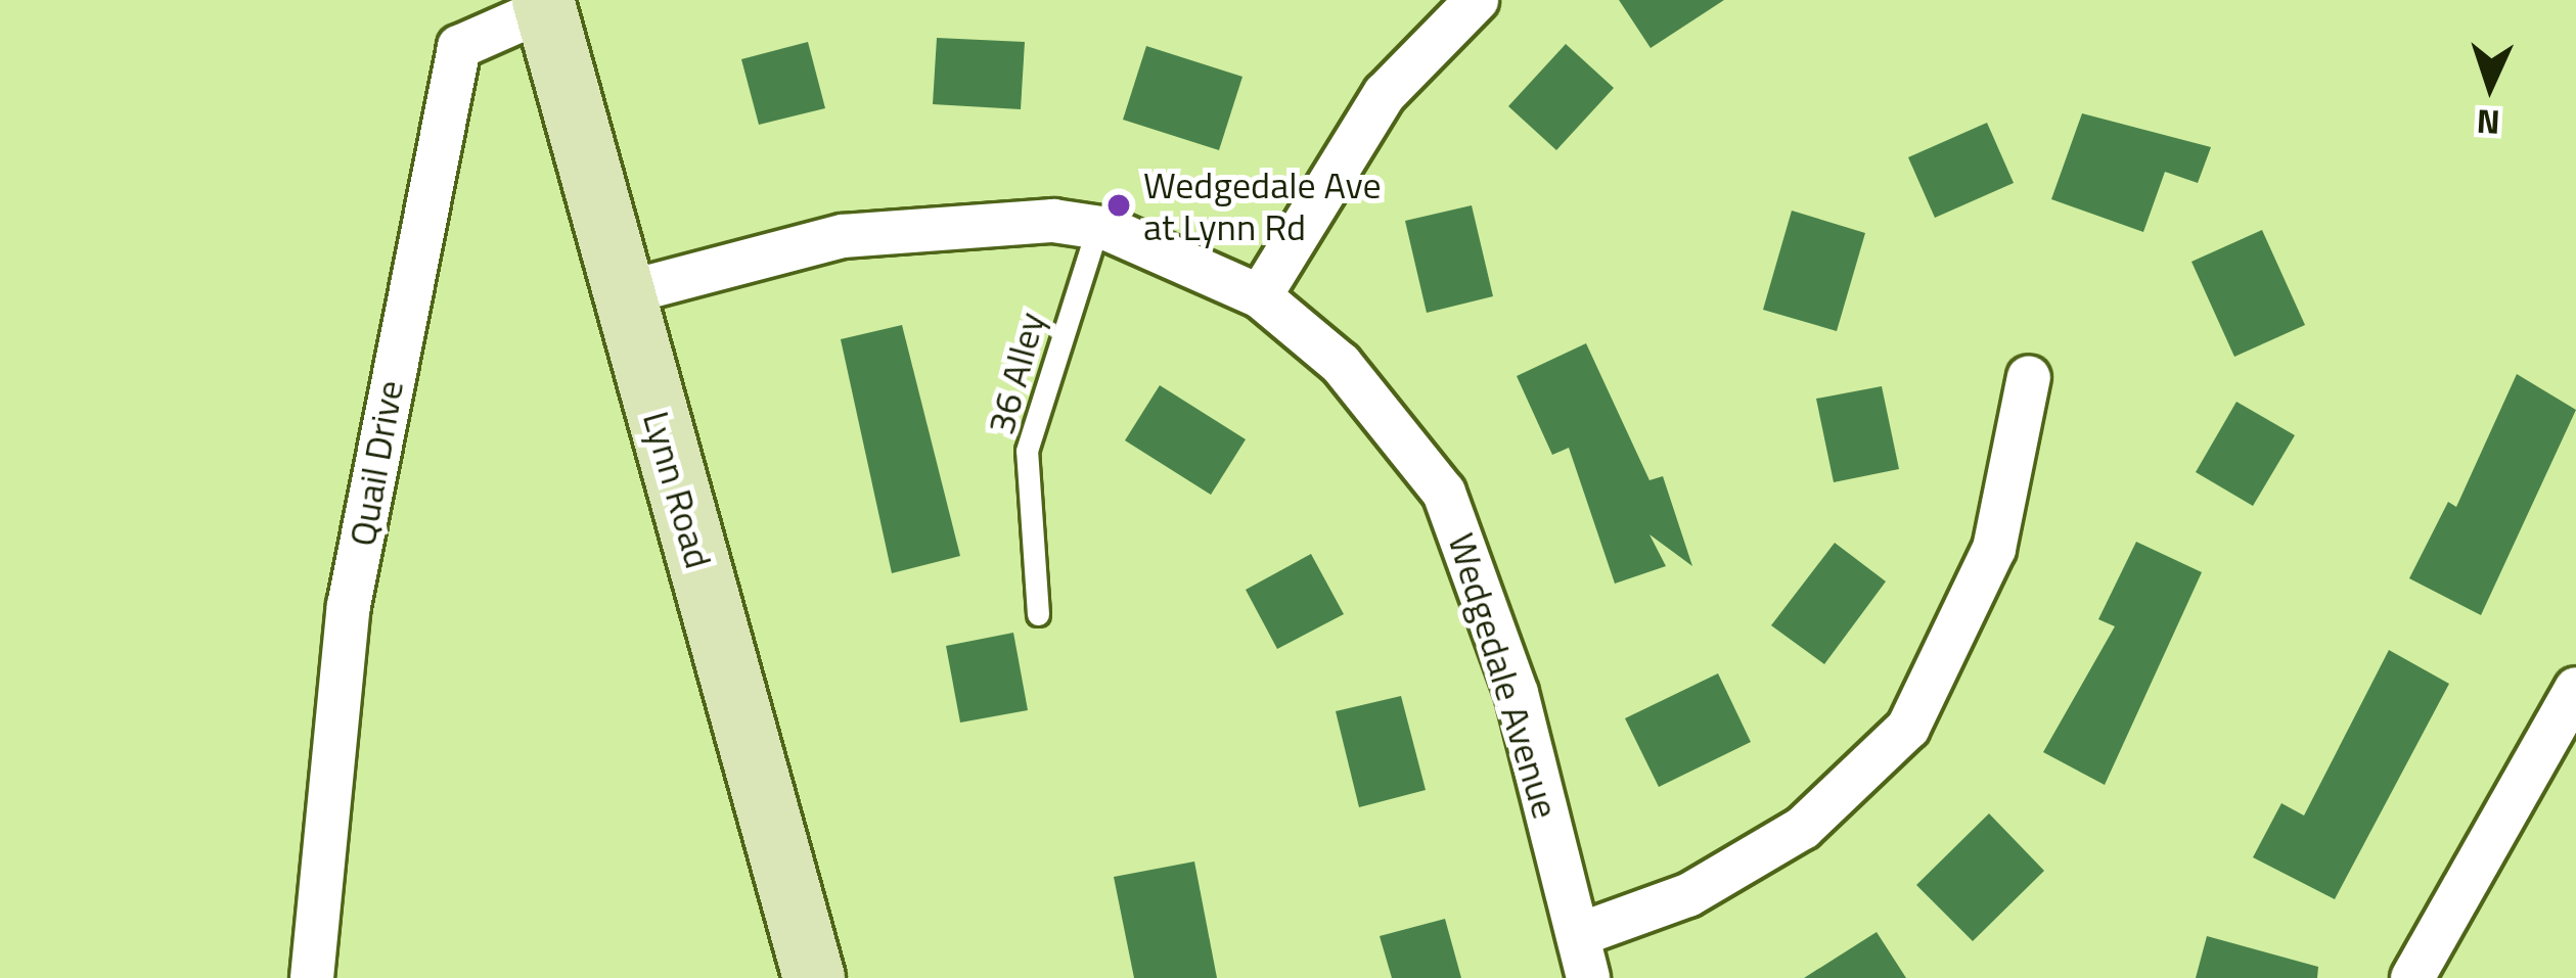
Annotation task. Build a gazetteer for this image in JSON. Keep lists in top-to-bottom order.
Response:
{
  "streets": {
    "street": ["Quail Drive", "Lynn Road", "Wedgedale Avenue"],
    "lane": ["36 Alley"]
  },
  "crossings": [
    ["36 Alley", "Wedgedale Avenue"],
    ["Quail Drive", "Lynn Road"],
    ["Lynn Road", "Wedgedale Avenue"]
  ],
  "places": ["Wedgedale Ave at Lynn Rd"],
  "north": "bottom"
}
